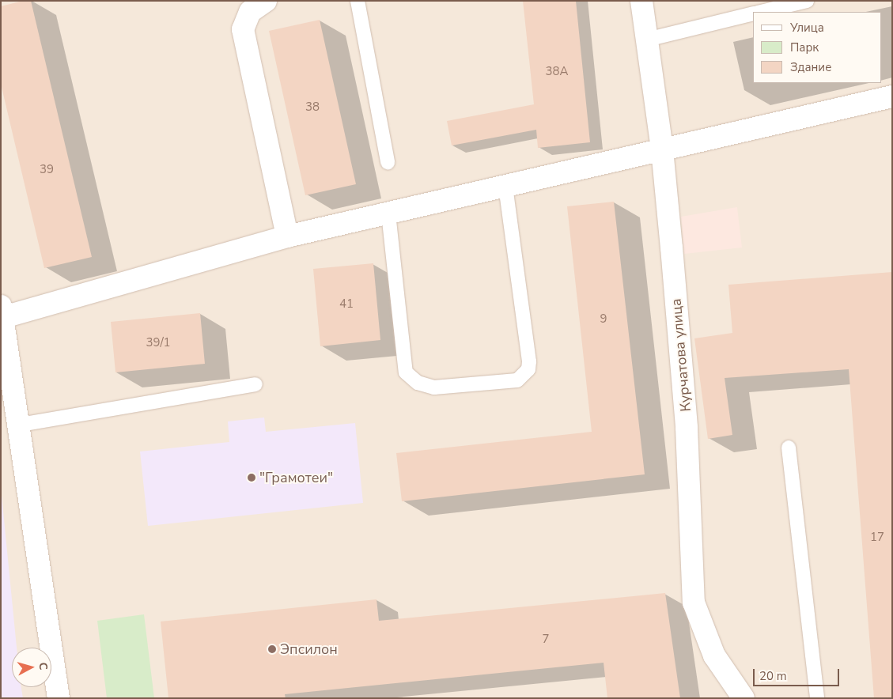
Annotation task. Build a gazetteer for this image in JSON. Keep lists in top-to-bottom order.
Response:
{
  "streets": {
    "street": ["Курчатова улица"]
  },
  "places": ["\"Грамотеи\"", "Эпсилон"],
  "house_numbers": [
    "38A",
    "38",
    "39",
    "41",
    "9",
    "39/1",
    "17",
    "7"
  ],
  "legend": ["Улица", "Парк", "Здание"],
  "scale_bar": "20 m",
  "north": "right"
}
